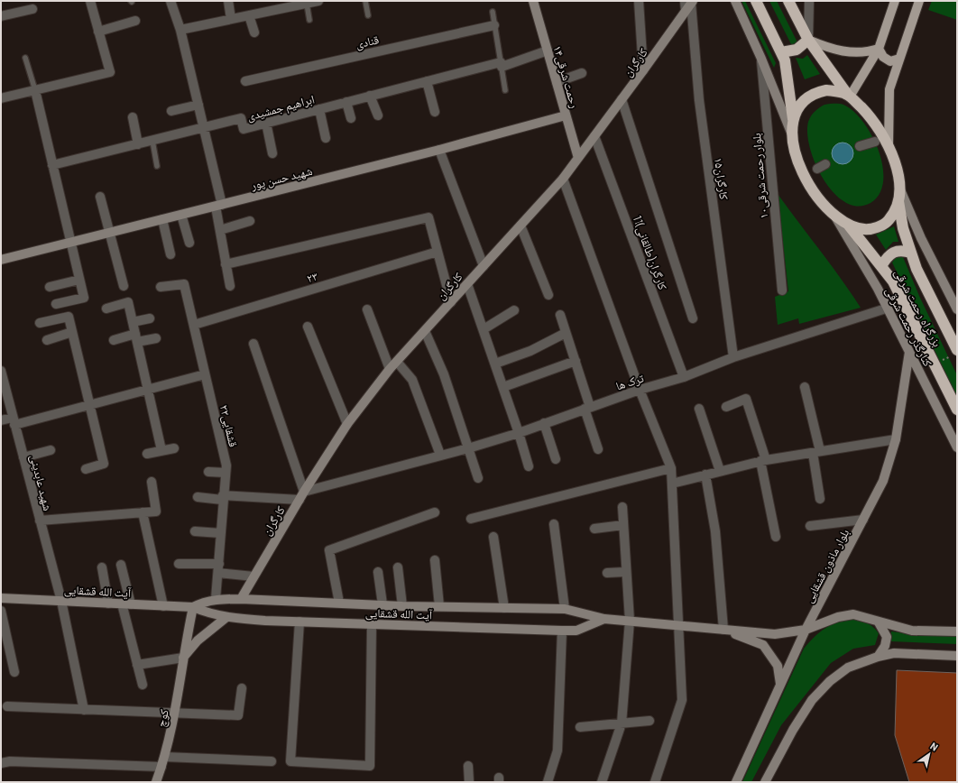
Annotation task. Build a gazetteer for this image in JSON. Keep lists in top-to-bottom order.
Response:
{
  "streets": {
    "highway": ["بزرگراه رحمت شرقی"],
    "street": [
      "قنادی",
      "کارگران",
      "۱۴رحمت شرقی",
      "ابراهیم جمشیدی",
      "۱۰بلوار رحمت شرقی",
      "شهید حسن پور",
      "۱۵کارگران",
      "11کارگران(طالقانی)",
      "۲۳",
      "کنارگذر رحمت شرقی",
      "ترک ها",
      "۲۲قشقایی",
      "شهید عابدینی",
      "بلوار ماذون قشقایی",
      "آیت الله قشقایی",
      "کوچ"
    ]
  },
  "crossings": [
    ["کارگران", "۱۴رحمت شرقی"],
    ["کارگران", "۱۵کارگران"],
    ["کارگران", "11کارگران(طالقانی)"],
    ["کارگران", "ترک ها"],
    ["کارگران", "آیت الله قشقایی"],
    ["۱۴رحمت شرقی", "ابراهیم جمشیدی"],
    ["۱۴رحمت شرقی", "شهید حسن پور"],
    ["۱۵کارگران", "ترک ها"],
    ["11کارگران(طالقانی)", "ترک ها"],
    ["۲۳", "۲۲قشقایی"],
    ["بزرگراه رحمت شرقی", "کنارگذر رحمت شرقی"],
    ["کنارگذر رحمت شرقی", "ترک ها"],
    ["کنارگذر رحمت شرقی", "بلوار ماذون قشقایی"],
    ["ترک ها", "۲۲قشقایی"],
    ["۲۲قشقایی", "آیت الله قشقایی"],
    ["شهید عابدینی", "آیت الله قشقایی"],
    ["آیت الله قشقایی", "کوچ"]
  ],
  "north": "top right"
}
